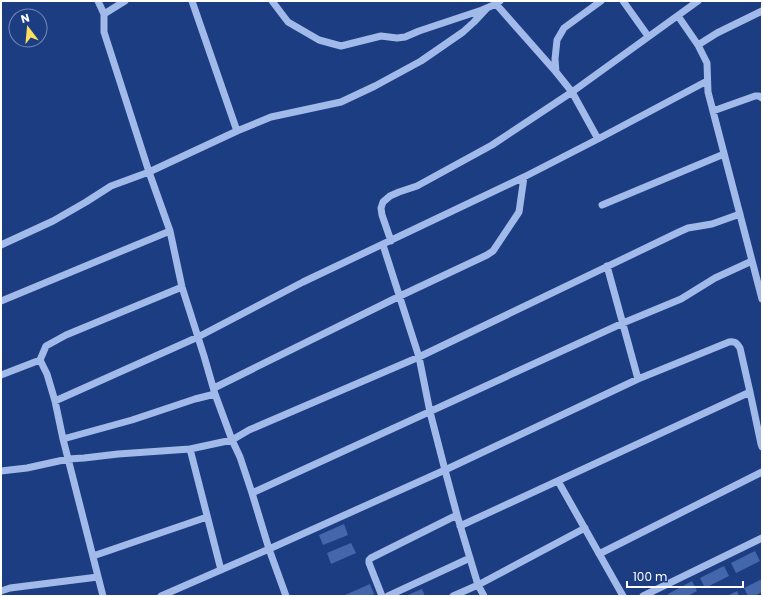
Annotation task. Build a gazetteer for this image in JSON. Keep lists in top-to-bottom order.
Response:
{
  "scale_bar": "100 m",
  "north": "top"
}
